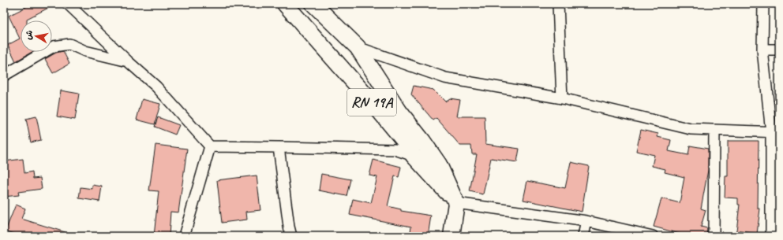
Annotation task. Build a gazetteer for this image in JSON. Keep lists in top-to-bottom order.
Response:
{
  "streets": {
    "main road": ["RN 19A"]
  },
  "north": "left"
}
